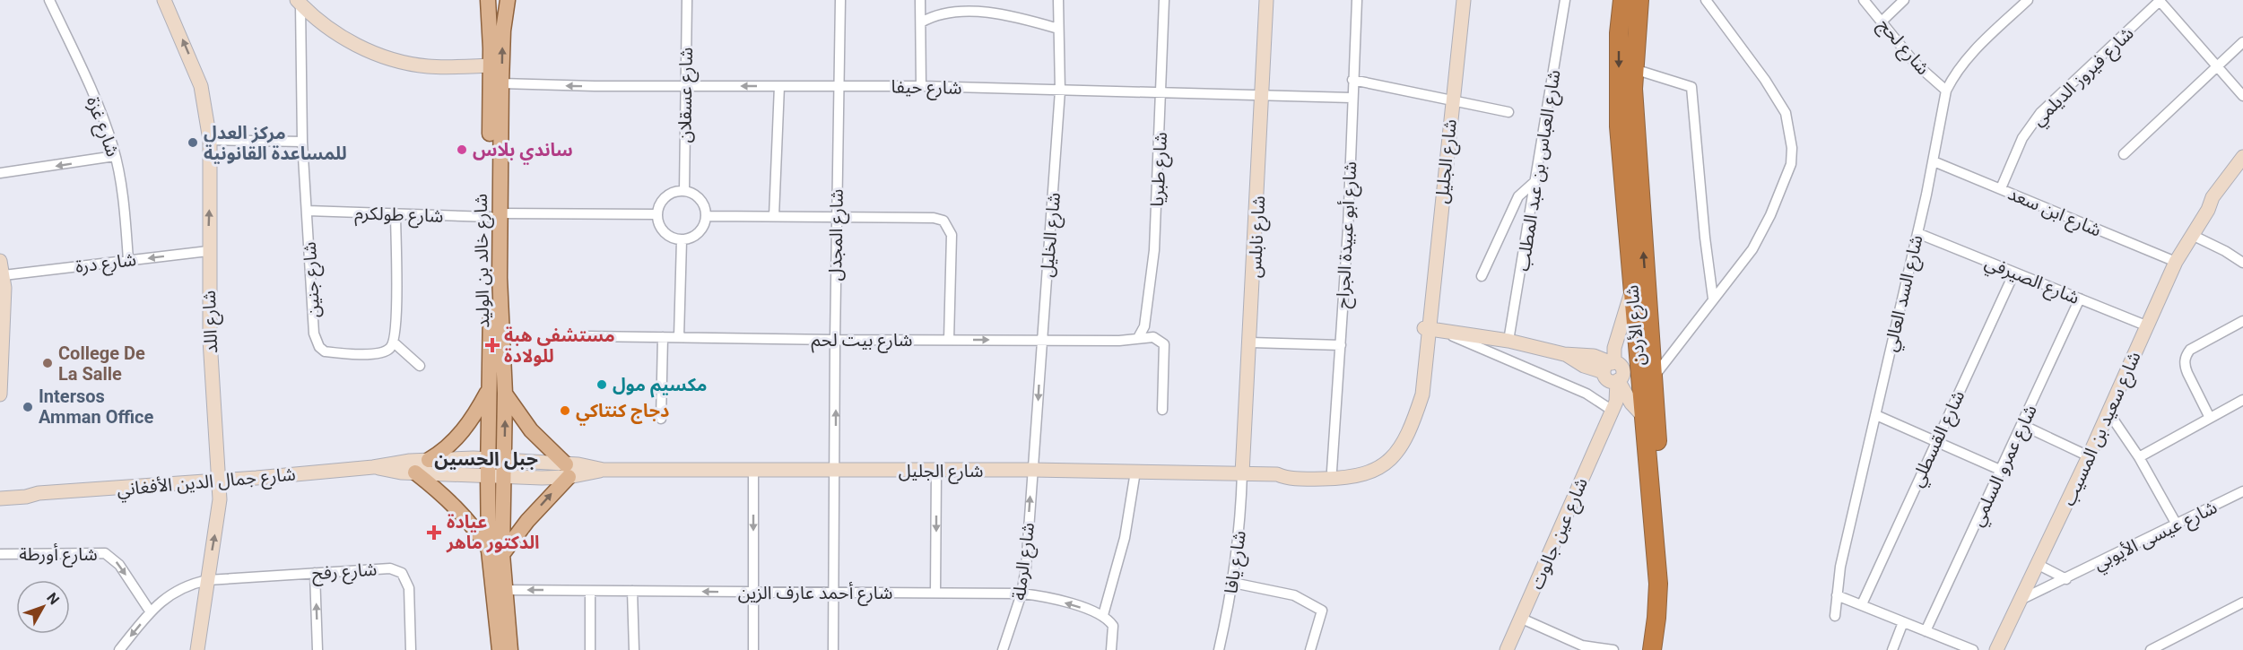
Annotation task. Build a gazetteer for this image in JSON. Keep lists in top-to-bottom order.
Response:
{
  "streets": {
    "highway": ["شارع الأردن"],
    "main road": ["شارع خالد بن الوليد"],
    "street": [
      "شارع لحج",
      "شارع فيروز الديلمي",
      "شارع حيفا",
      "شارع عسقلان",
      "شارع غزة",
      "شارع الجليل",
      "شارع طبريا",
      "شارع العباس بن عبد المطلب",
      "شارع ابن سعد",
      "شارع طولكرم",
      "شارع المجدل",
      "شارع الخليل",
      "شارع أبو عبيدة الجراح",
      "شارع نابلس",
      "شارع درة",
      "شارع جنين",
      "شارع الصيرفي",
      "شارع السد العالي",
      "شارع اللد",
      "شارع بيت لحم",
      "شارع سعيد بن المسيب",
      "شارع القسطلي",
      "شارع عمرو السلمي",
      "شارع جمال الدين الأفغاني",
      "شارع عين جالوت",
      "شارع عيسى الأيوبي",
      "شارع أورطة",
      "شارع الرملة",
      "شارع يافا",
      "شارع رفح",
      "شارع أحمد عارف الزين"
    ]
  },
  "crossings": [
    ["شارع لحج", "شارع السد العالي"],
    ["شارع فيروز الديلمي", "شارع ابن سعد"],
    ["شارع حيفا", "شارع عسقلان"],
    ["شارع حيفا", "شارع طبريا"],
    ["شارع حيفا", "شارع المجدل"],
    ["شارع حيفا", "شارع الخليل"],
    ["شارع حيفا", "شارع أبو عبيدة الجراح"],
    ["شارع حيفا", "شارع نابلس"],
    ["شارع حيفا", "شارع خالد بن الوليد"],
    ["شارع عسقلان", "شارع طولكرم"],
    ["شارع غزة", "شارع درة"],
    ["شارع الجليل", "شارع المجدل"],
    ["شارع الجليل", "شارع الخليل"],
    ["شارع الجليل", "شارع أبو عبيدة الجراح"],
    ["شارع الجليل", "شارع نابلس"],
    ["شارع الجليل", "شارع خالد بن الوليد"],
    ["شارع الجليل", "شارع جمال الدين الأفغاني"],
    ["شارع الجليل", "شارع الرملة"],
    ["شارع الجليل", "شارع يافا"],
    ["شارع طبريا", "شارع بيت لحم"],
    ["شارع ابن سعد", "شارع السد العالي"],
    ["شارع ابن سعد", "شارع سعيد بن المسيب"],
    ["شارع طولكرم", "شارع خالد بن الوليد"],
    ["شارع طولكرم", "شارع جنين"],
    ["شارع المجدل", "شارع بيت لحم"],
    ["شارع المجدل", "شارع أحمد عارف الزين"],
    ["شارع الخليل", "شارع بيت لحم"],
    ["شارع الخليل", "شارع الرملة"],
    ["شارع نابلس", "شارع يافا"],
    ["شارع خالد بن الوليد", "شارع جمال الدين الأفغاني"],
    ["شارع خالد بن الوليد", "شارع أحمد عارف الزين"],
    ["شارع درة", "شارع اللد"],
    ["شارع الصيرفي", "شارع السد العالي"],
    ["شارع الصيرفي", "شارع سعيد بن المسيب"],
    ["شارع الصيرفي", "شارع القسطلي"],
    ["شارع الصيرفي", "شارع عمرو السلمي"],
    ["شارع اللد", "شارع جمال الدين الأفغاني"],
    ["شارع اللد", "شارع رفح"],
    ["شارع الأردن", "شارع عين جالوت"],
    ["شارع سعيد بن المسيب", "شارع عيسى الأيوبي"],
    ["شارع أورطة", "شارع رفح"],
    ["شارع الرملة", "شارع أحمد عارف الزين"]
  ],
  "one_way": [
    "شارع درة",
    "شارع اللد",
    "شارع أورطة",
    "شارع الرملة",
    "شارع أحمد عارف الزين"
  ],
  "districts": ["جبل الحسين"],
  "places": {
    "other": [
      "مركز العدل للمساعدة القانونية",
      "ساندي بلاس",
      "College De La Salle",
      "مكسيم مول",
      "Intersos Amman Office",
      "دجاج كنتاكي"
    ],
    "health": ["مستشفى هبة للولادة", "عيادة الدكتور ماهر"]
  },
  "north": "top right"
}
